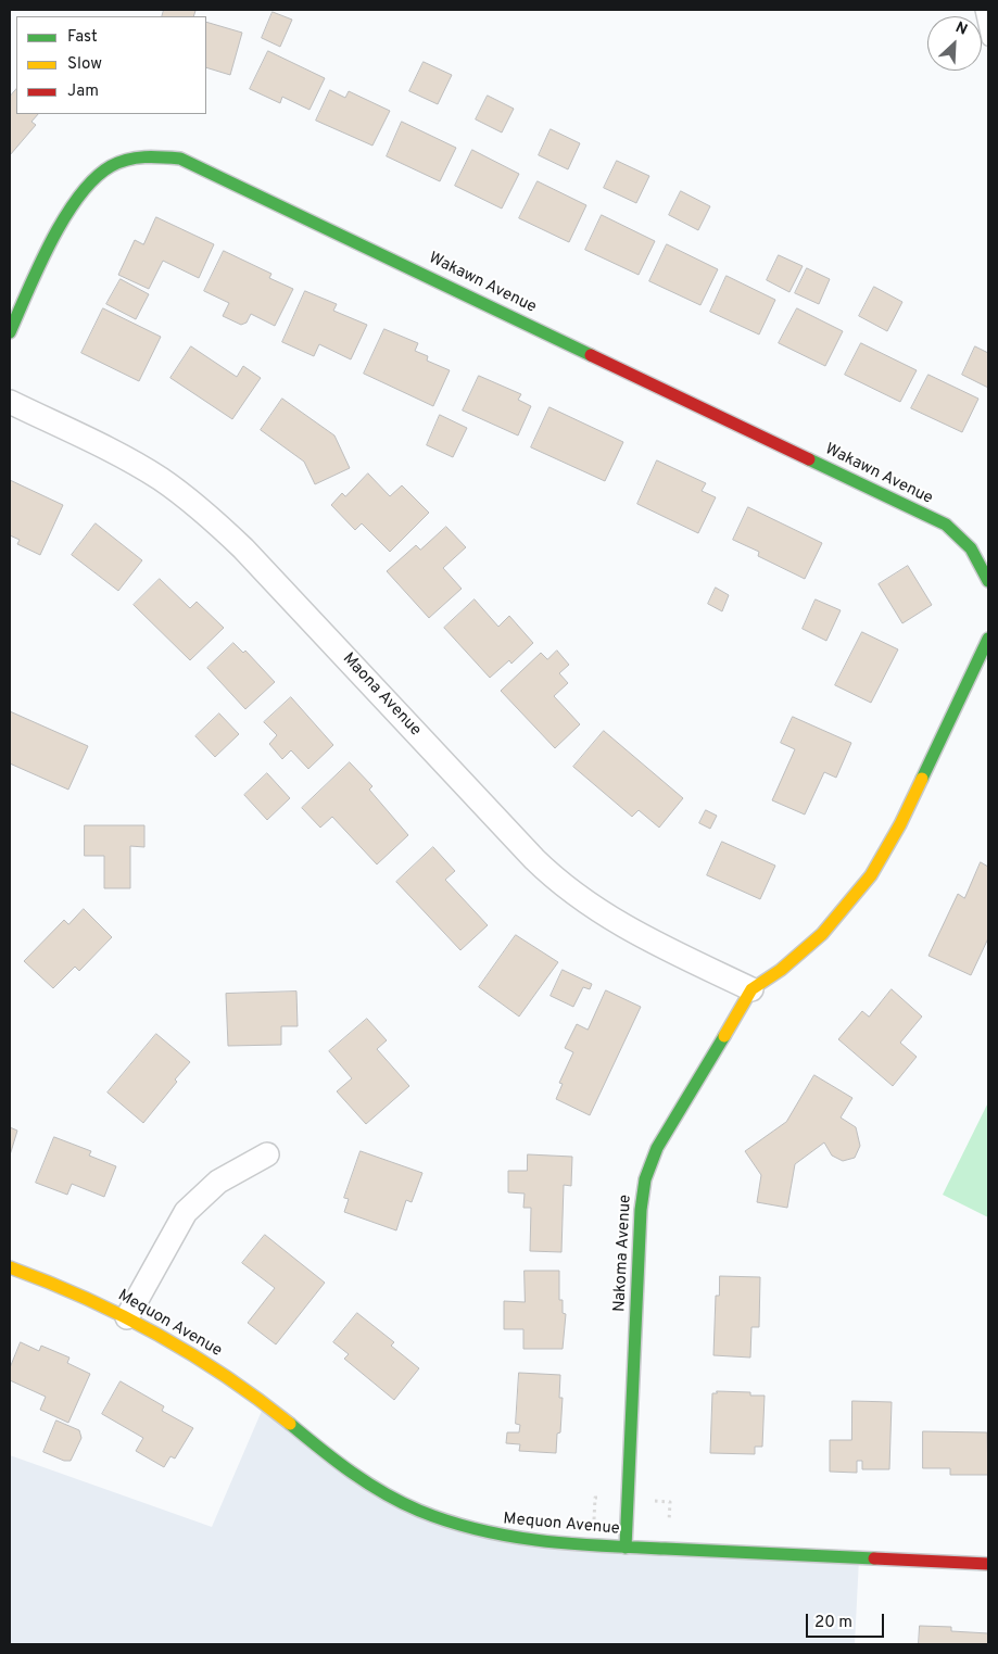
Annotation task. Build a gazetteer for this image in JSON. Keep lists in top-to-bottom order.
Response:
{
  "streets": {
    "street": [
      "Wakawn Avenue",
      "Maona Avenue",
      "Nakoma Avenue",
      "Mequon Avenue"
    ]
  },
  "crossings": [
    ["Maona Avenue", "Nakoma Avenue"],
    ["Nakoma Avenue", "Mequon Avenue"]
  ],
  "legend": ["Fast", "Slow", "Jam"],
  "scale_bar": "20 m",
  "north": "top right"
}
